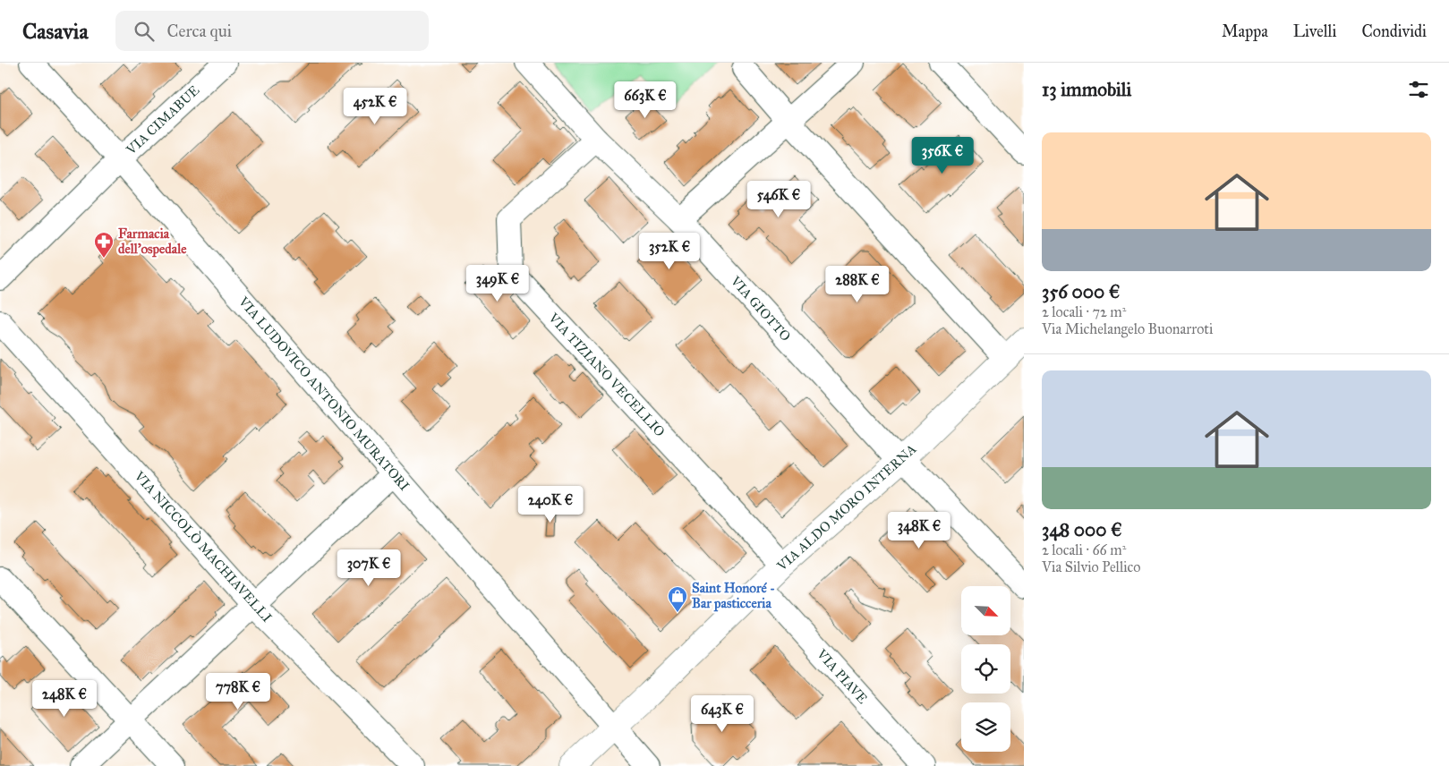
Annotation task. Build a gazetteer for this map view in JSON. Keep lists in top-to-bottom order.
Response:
{
  "streets": {
    "street": [
      "VIA CIMABUE",
      "VIA GIOTTO",
      "VIA TIZIANO VECELLIO",
      "VIA LUDOVICO ANTONIO MURATORI",
      "VIA ALDO MORO INTERNA",
      "VIA NICCOLÒ MACHIAVELLI",
      "VIA PIAVE"
    ]
  },
  "crossings": [
    ["VIA CIMABUE", "VIA LUDOVICO ANTONIO MURATORI"],
    ["VIA GIOTTO", "VIA TIZIANO VECELLIO"],
    ["VIA GIOTTO", "VIA ALDO MORO INTERNA"],
    ["VIA TIZIANO VECELLIO", "VIA ALDO MORO INTERNA"],
    ["VIA LUDOVICO ANTONIO MURATORI", "VIA ALDO MORO INTERNA"],
    ["VIA ALDO MORO INTERNA", "VIA PIAVE"]
  ],
  "places": {
    "pharmacy": ["Farmacia dell'ospedale"],
    "shop": ["Saint Honoré - Bar pasticceria"]
  },
  "north": "bottom right",
  "page": {
    "header": "Casavia",
    "search": "Cerca qui",
    "nav": ["Mappa", "Livelli", "Condividi"],
    "heading": "13 immobili",
    "price": [
      "663K €",
      "452K €",
      "356K €",
      "546K €",
      "352K €",
      "349K €",
      "288K €",
      "240K €",
      "348K €",
      "307K €",
      "778K €",
      "248K €",
      "643K €"
    ],
    "list": [
      {
        "name": "356 000 €",
        "note": "2 locali · 72 m² · Via Michelangelo Buonarroti"
      },
      {
        "name": "348 000 €",
        "note": "2 locali · 66 m² · Via Silvio Pellico"
      }
    ]
  }
}
